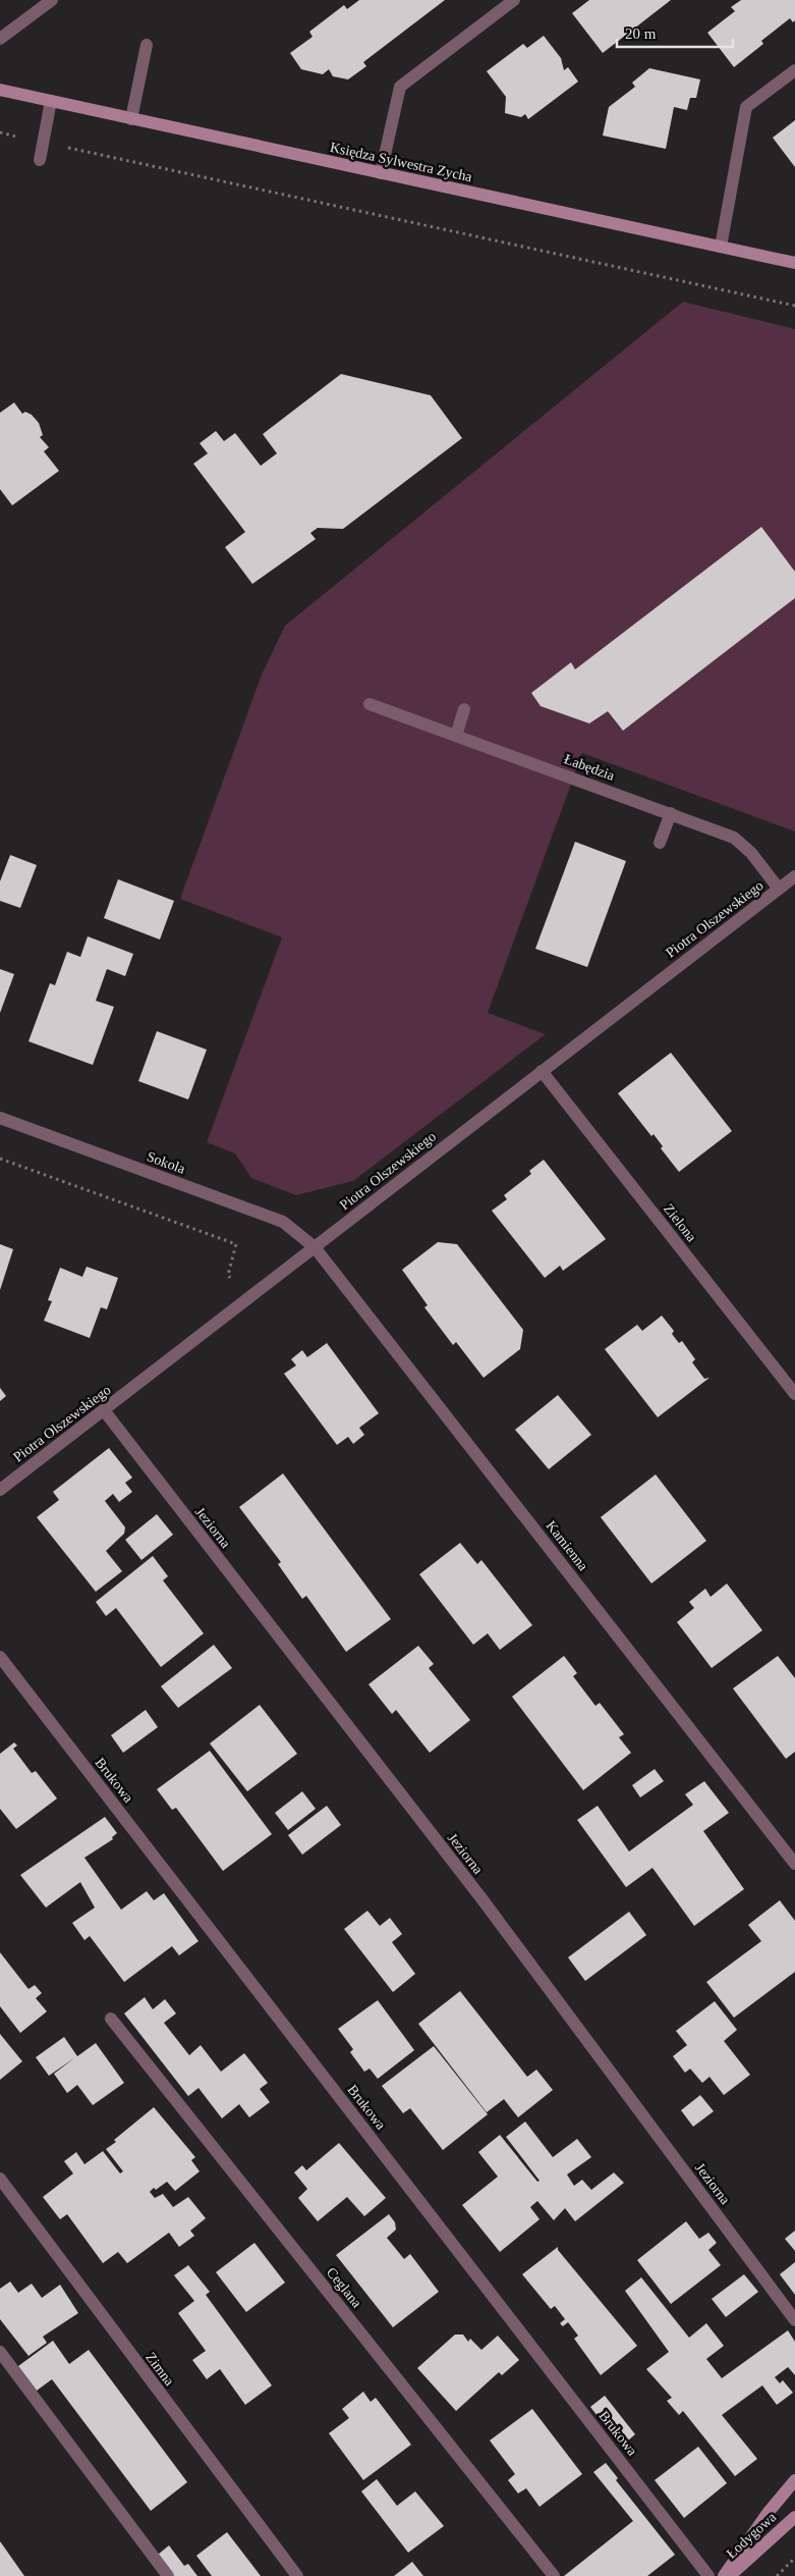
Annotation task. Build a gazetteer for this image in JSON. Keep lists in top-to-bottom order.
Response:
{
  "streets": {
    "street": [
      "Księdza Sylwestra Zycha",
      "Łabędzia",
      "Piotra Olszewskiego",
      "Sokola",
      "Zielona",
      "Jeziorna",
      "Kamienna",
      "Brukowa",
      "Ceglana",
      "Zimna",
      "Łodygowa"
    ]
  },
  "crossings": [
    ["Łabędzia", "Piotra Olszewskiego"],
    ["Piotra Olszewskiego", "Sokola"],
    ["Piotra Olszewskiego", "Zielona"],
    ["Piotra Olszewskiego", "Jeziorna"],
    ["Piotra Olszewskiego", "Kamienna"],
    ["Sokola", "Kamienna"]
  ],
  "scale_bar": "20 m"
}
